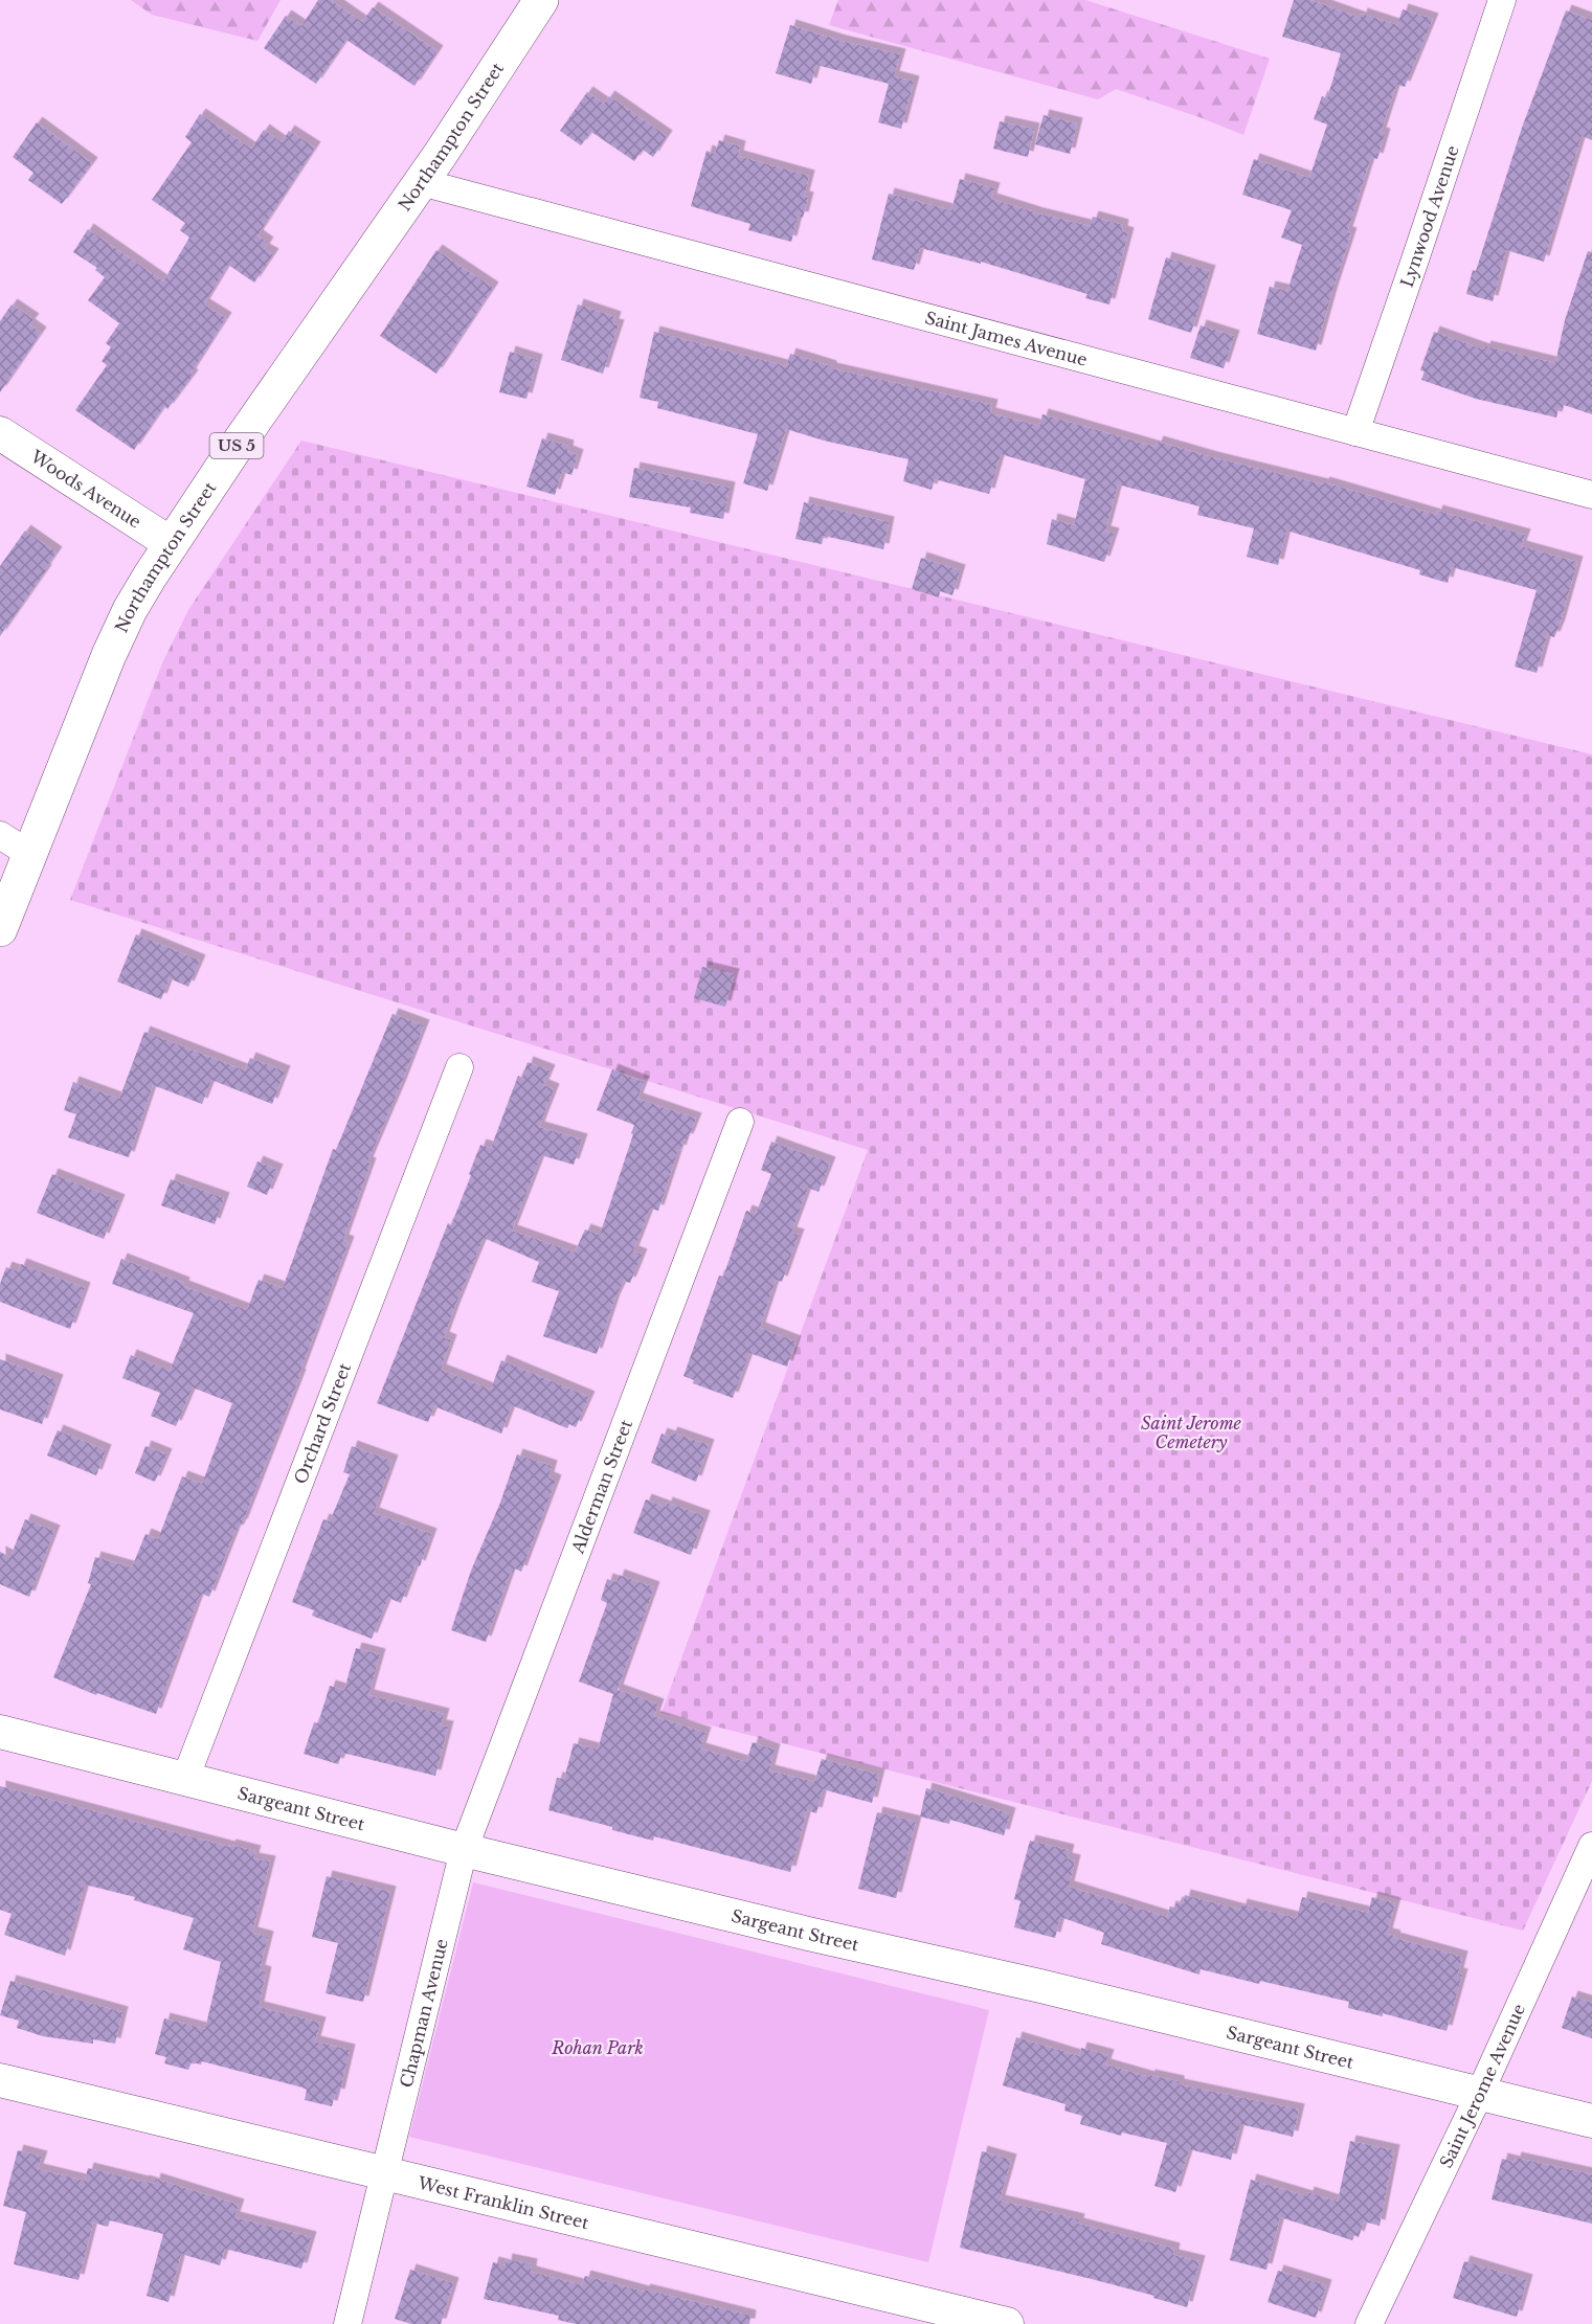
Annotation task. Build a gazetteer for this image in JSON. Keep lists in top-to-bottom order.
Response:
{
  "streets": {
    "main road": ["Northampton Street", "US 5"],
    "street": [
      "Lynwood Avenue",
      "Saint James Avenue",
      "Woods Avenue",
      "Orchard Street",
      "Alderman Street",
      "Sargeant Street",
      "Chapman Avenue",
      "Saint Jerome Avenue",
      "West Franklin Street"
    ]
  },
  "crossings": [
    ["Northampton Street", "Saint James Avenue"],
    ["Northampton Street", "Woods Avenue"],
    ["Lynwood Avenue", "Saint James Avenue"],
    ["Orchard Street", "Sargeant Street"],
    ["Alderman Street", "Sargeant Street"],
    ["Alderman Street", "Chapman Avenue"],
    ["Sargeant Street", "Chapman Avenue"],
    ["Sargeant Street", "Saint Jerome Avenue"],
    ["Chapman Avenue", "West Franklin Street"]
  ],
  "parks": ["Saint Jerome Cemetery", "Rohan Park"]
}
